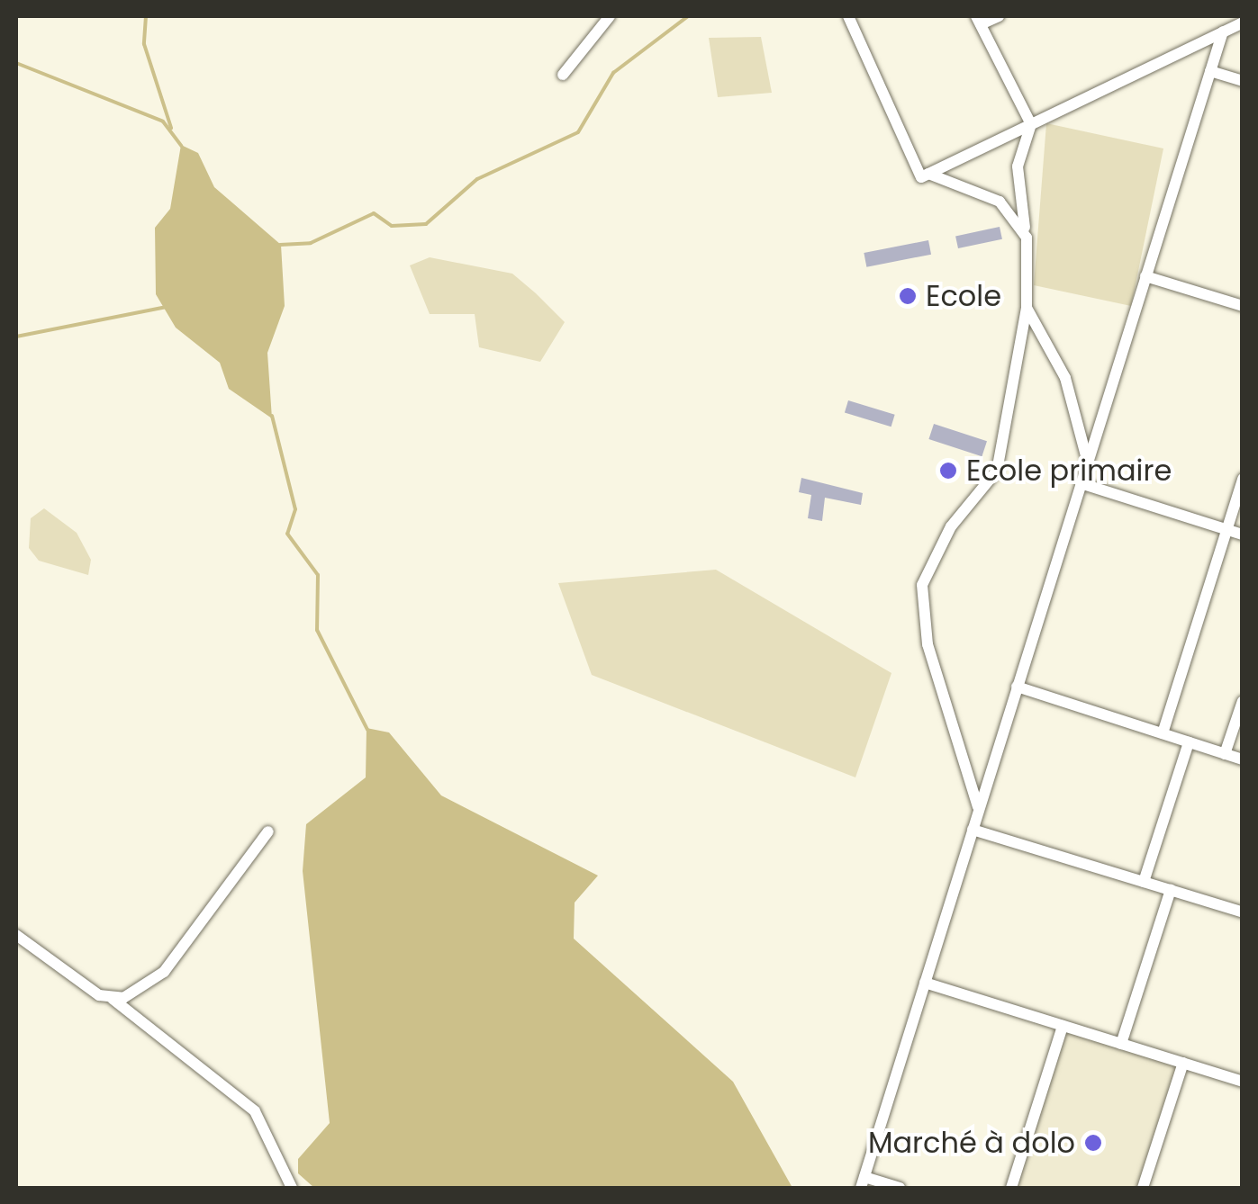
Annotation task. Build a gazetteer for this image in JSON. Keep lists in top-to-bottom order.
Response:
{
  "places": ["Ecole", "Ecole primaire", "Marché à dolo"]
}
